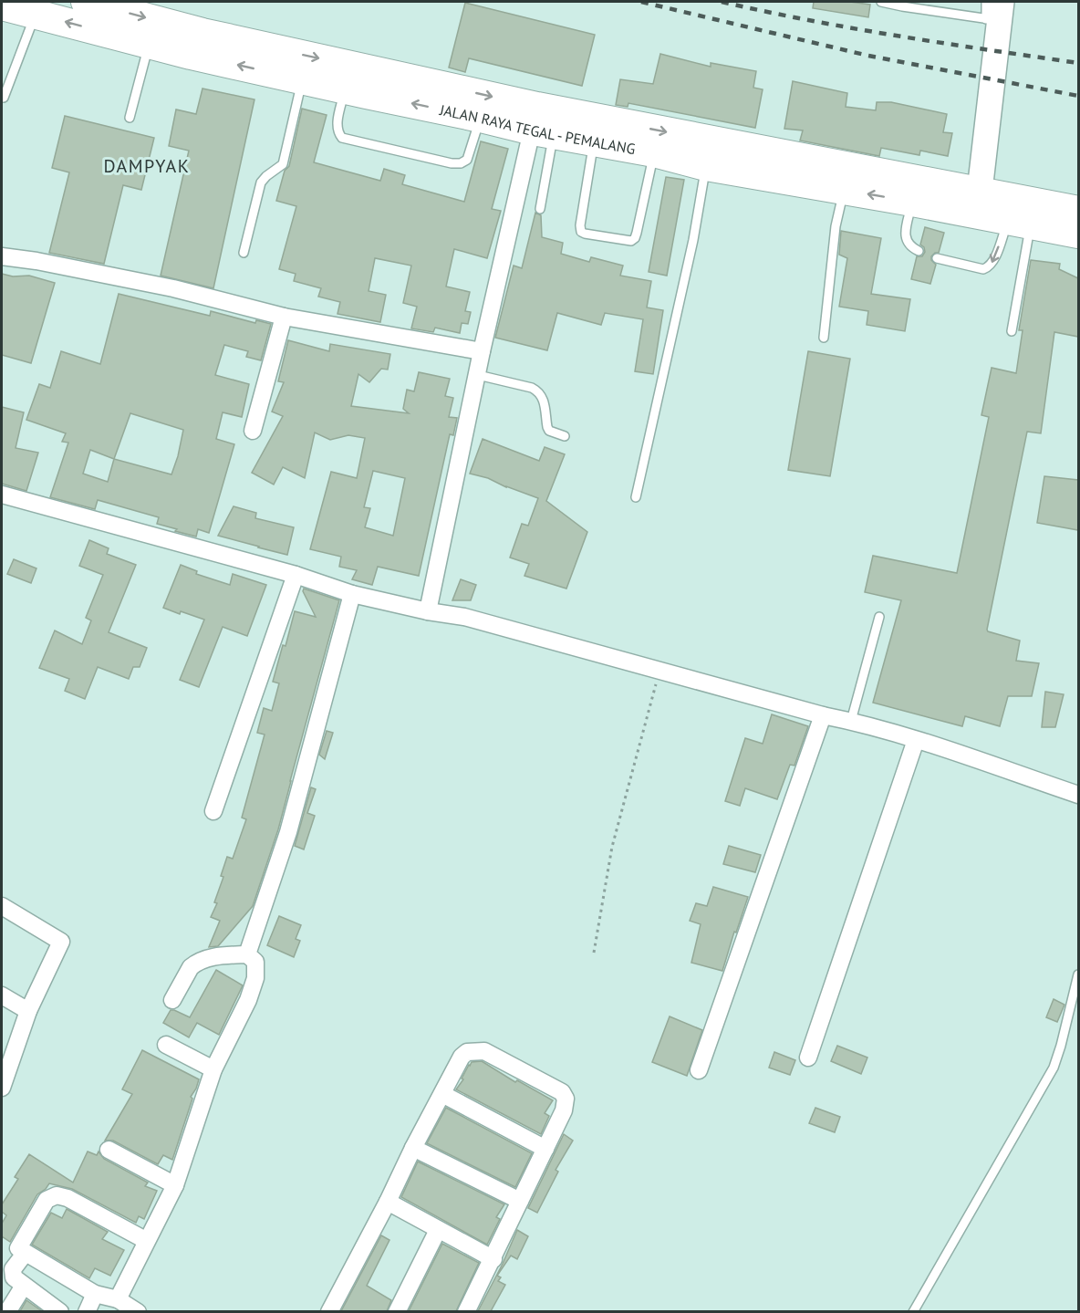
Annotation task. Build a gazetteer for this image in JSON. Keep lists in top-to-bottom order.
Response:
{
  "streets": {
    "highway": ["JALAN RAYA TEGAL - PEMALANG"]
  },
  "districts": ["DAMPYAK"]
}
